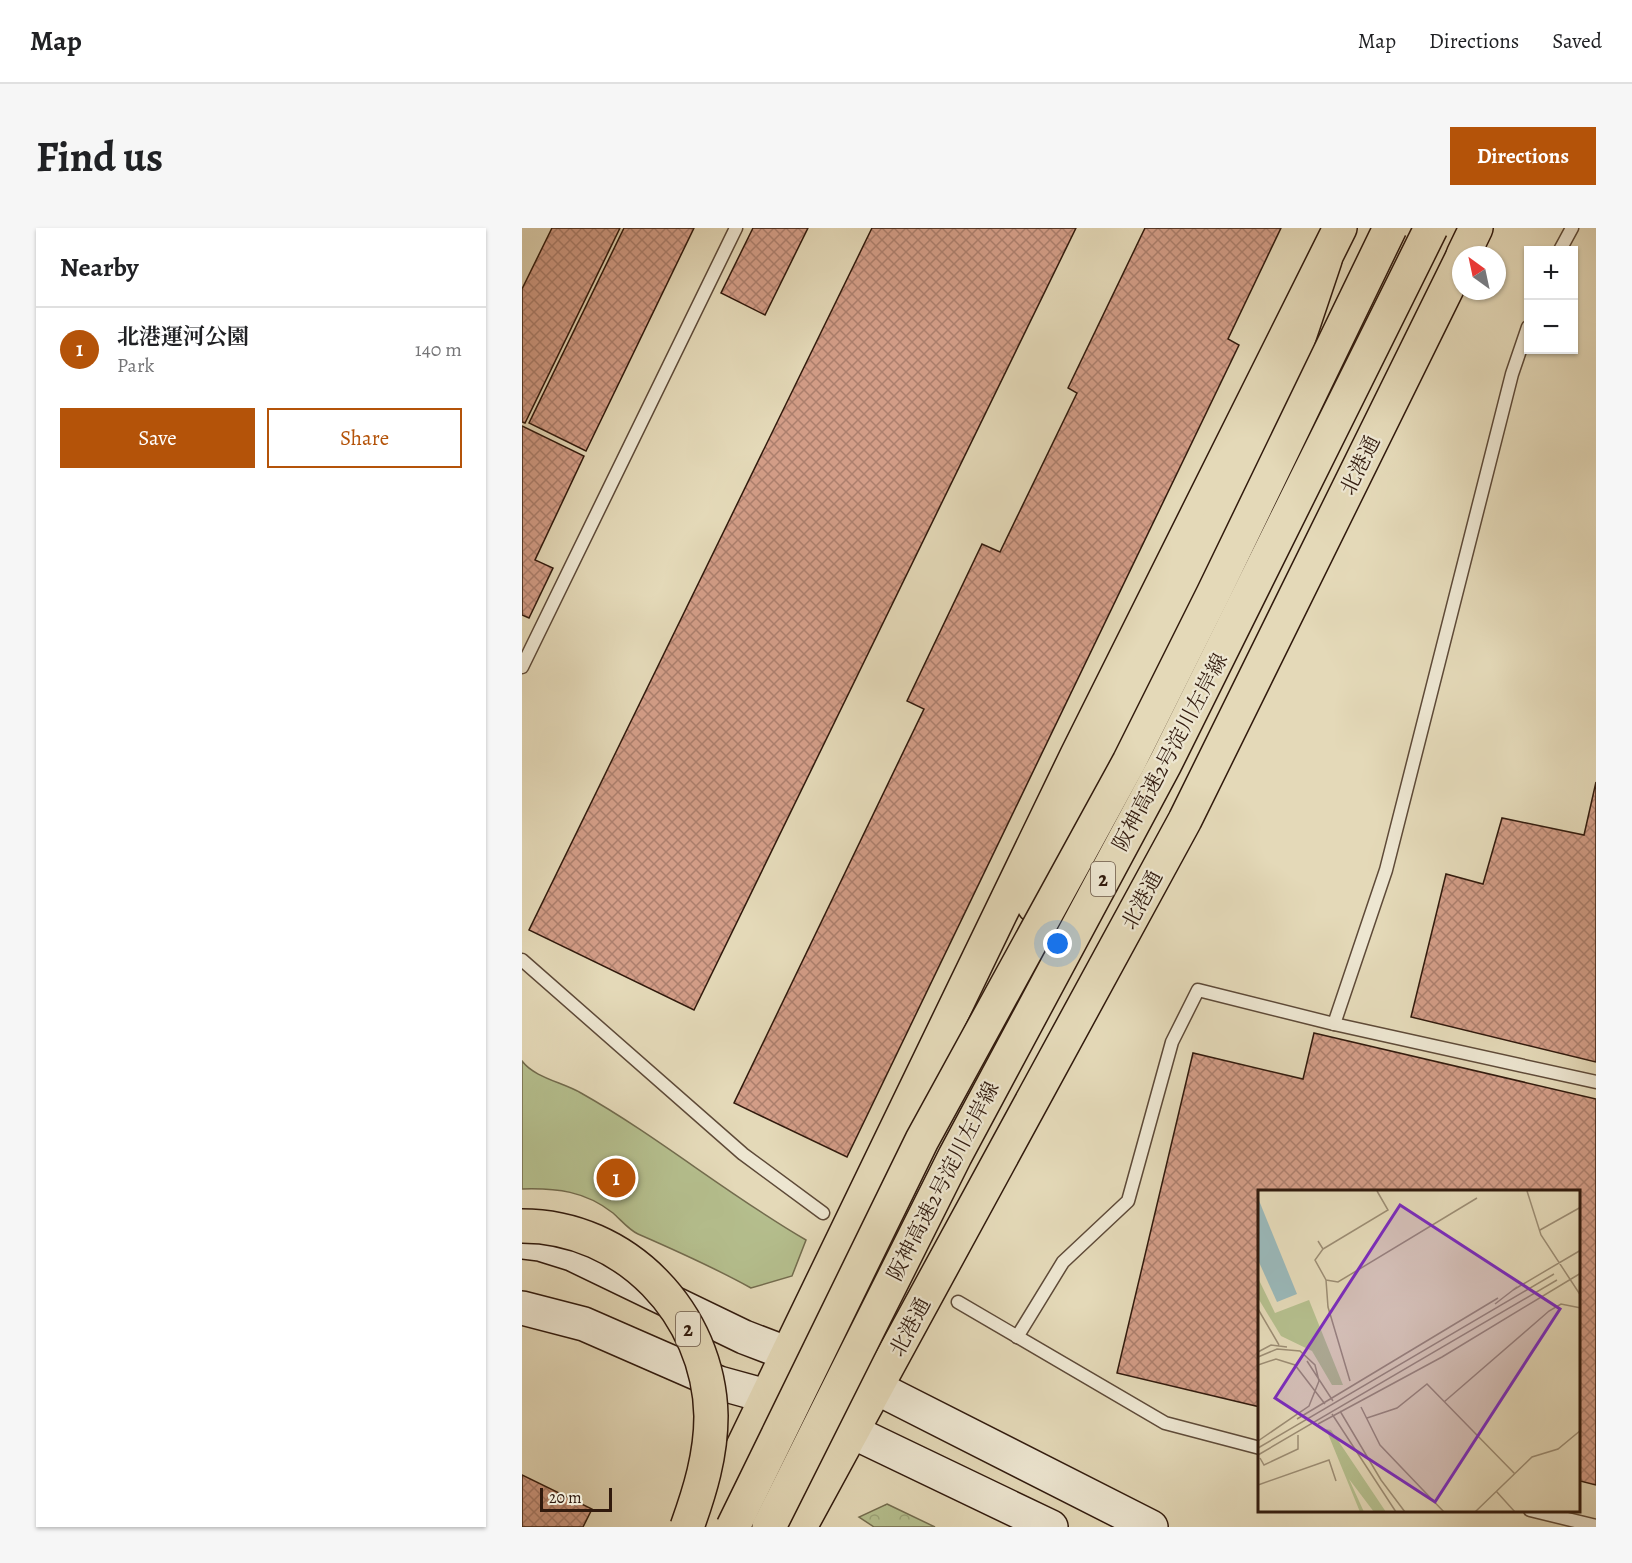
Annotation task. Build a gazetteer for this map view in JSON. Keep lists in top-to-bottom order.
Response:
{
  "streets": {
    "main road": ["北港通", "阪神高速2号淀川左岸線", "2"]
  },
  "scale_bar": "20 m",
  "north": "top left",
  "page": {
    "header": "Map",
    "nav": ["Map", "Directions", "Saved"],
    "buttons": [
      "Directions",
      ["Save", "Share"]
    ],
    "title": "Find us",
    "heading": "Nearby",
    "map_buttons": ["+", "−"],
    "list": [
      {
        "mark": "1",
        "name": "北港運河公園",
        "note": "Park",
        "value": "140 m"
      }
    ],
    "pins": "1",
    "scale": "20 m"
  }
}
